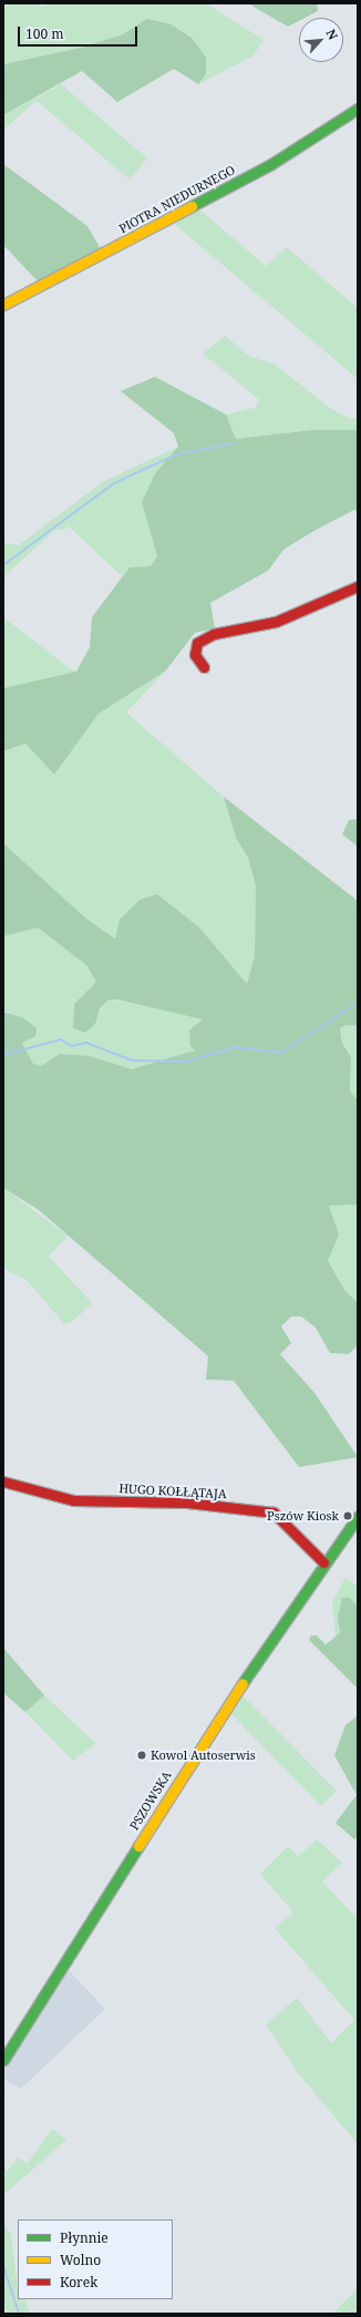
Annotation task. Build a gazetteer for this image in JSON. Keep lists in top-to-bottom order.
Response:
{
  "streets": {
    "street": ["PIOTRA NIEDURNEGO", "HUGO KOŁŁĄTAJA", "PSZOWSKA"]
  },
  "crossings": [
    ["HUGO KOŁŁĄTAJA", "PSZOWSKA"]
  ],
  "places": ["Pszów Kiosk", "Kowol Autoserwis"],
  "legend": ["Płynnie", "Wolno", "Korek"],
  "scale_bar": "100 m",
  "north": "top right"
}
